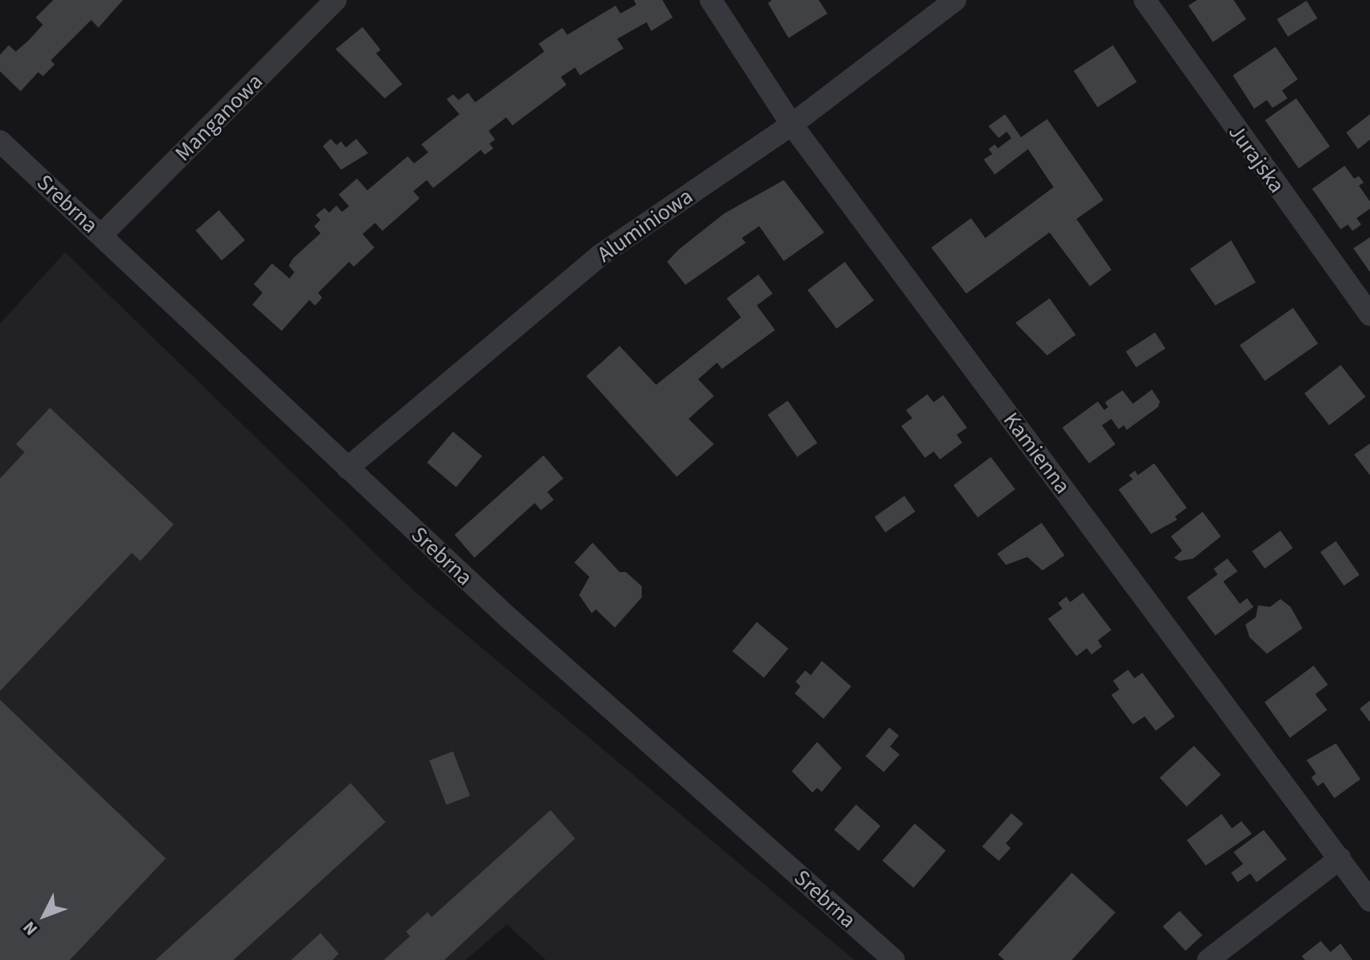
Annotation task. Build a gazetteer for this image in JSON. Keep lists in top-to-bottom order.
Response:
{
  "streets": {
    "street": [
      "Manganowa",
      "Jurajska",
      "Srebrna",
      "Aluminiowa",
      "Kamienna"
    ]
  },
  "crossings": [
    ["Manganowa", "Srebrna"],
    ["Srebrna", "Aluminiowa"],
    ["Aluminiowa", "Kamienna"]
  ],
  "north": "bottom left"
}
